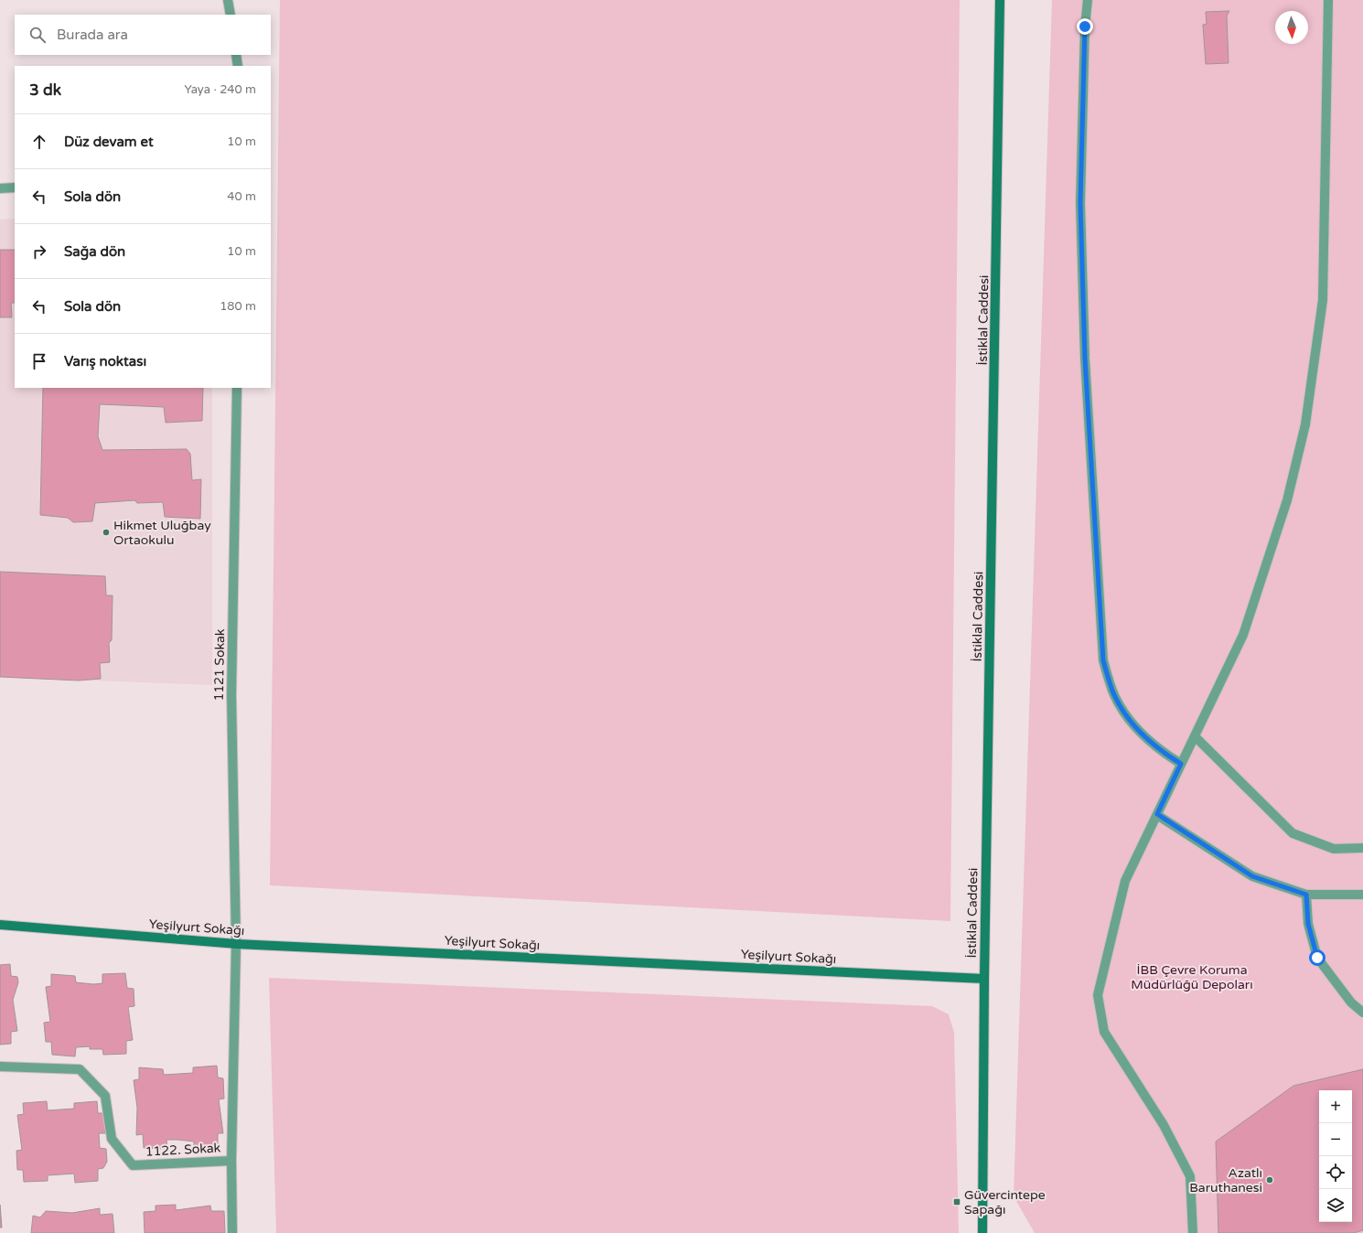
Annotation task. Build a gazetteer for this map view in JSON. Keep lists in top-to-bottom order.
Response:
{
  "streets": {
    "main road": ["İstiklal Caddesi", "Yeşilyurt Sokağı"],
    "street": ["1121 Sokak", "1122. Sokak"]
  },
  "crossings": [
    ["İstiklal Caddesi", "Yeşilyurt Sokağı"],
    ["1121 Sokak", "Yeşilyurt Sokağı"],
    ["1121 Sokak", "1122. Sokak"]
  ],
  "parks": ["İBB Çevre Koruma Müdürlüğü Depoları"],
  "places": {
    "other": ["Hikmet Uluğbay Ortaokulu", "Azatlı Baruthanesi"],
    "transit": ["Güvercintepe Sapağı"]
  },
  "north": "bottom",
  "page": {
    "search": "Burada ara",
    "heading": ["3 dk", "Yaya · 240 m"],
    "list": [
      ["Düz devam et", "10 m"],
      ["Sola dön", "40 m"],
      ["Sağa dön", "10 m"],
      ["Sola dön", "180 m"],
      "Varış noktası"
    ],
    "map_buttons": ["+", "−"]
  }
}
